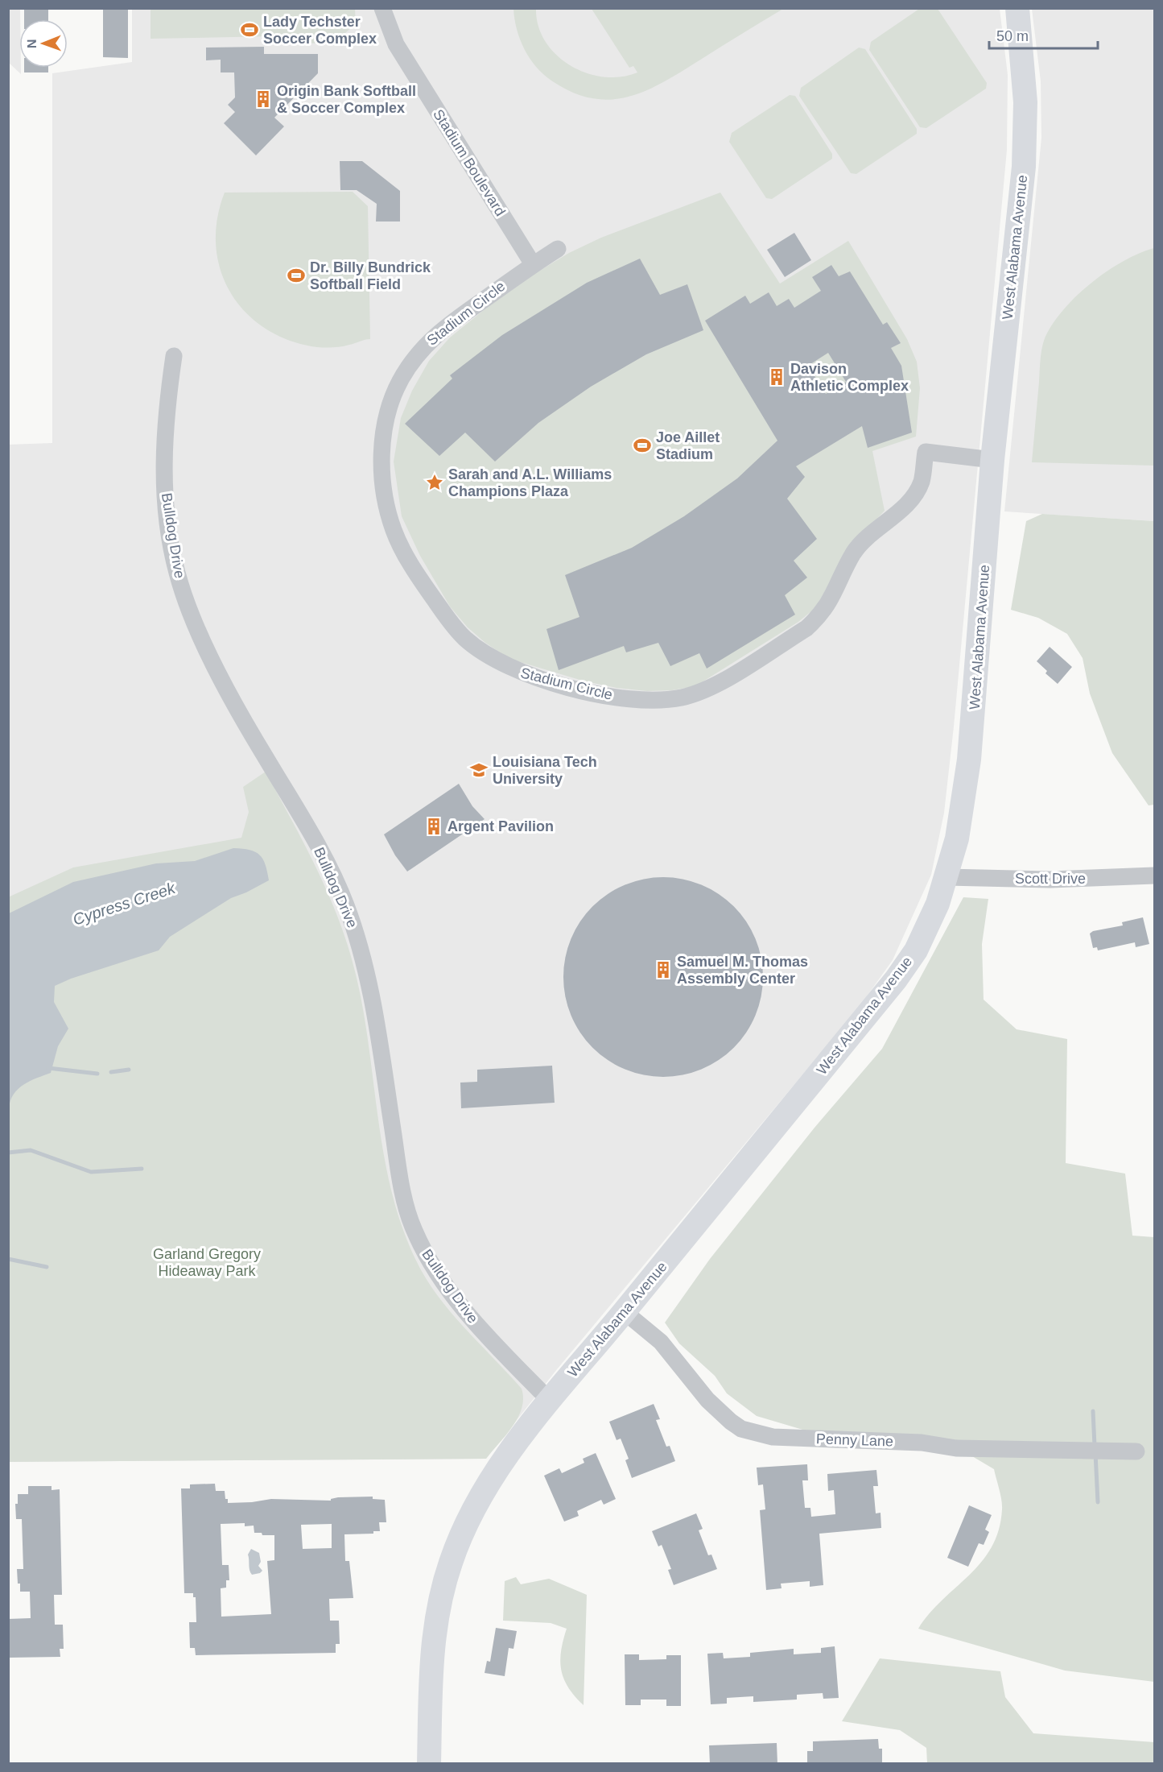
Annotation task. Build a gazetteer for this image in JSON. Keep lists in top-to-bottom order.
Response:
{
  "streets": {
    "main road": ["West Alabama Avenue"],
    "street": [
      "Stadium Boulevard",
      "Stadium Circle",
      "Bulldog Drive",
      "Scott Drive",
      "Penny Lane"
    ]
  },
  "crossings": [
    ["Stadium Boulevard", "Stadium Circle"],
    ["West Alabama Avenue", "Stadium Circle"],
    ["West Alabama Avenue", "Bulldog Drive"],
    ["West Alabama Avenue", "Scott Drive"],
    ["West Alabama Avenue", "Penny Lane"]
  ],
  "water": ["Cypress Creek"],
  "parks": ["Garland Gregory Hideaway Park"],
  "places": {
    "sports": ["Lady Techster Soccer Complex", "Dr. Billy Bundrick Softball Field", "Joe Aillet Stadium"],
    "building": [
      "Origin Bank Softball & Soccer Complex",
      "Davison Athletic Complex",
      "Argent Pavilion",
      "Samuel M. Thomas Assembly Center"
    ],
    "place": ["Sarah and A.L. Williams Champions Plaza"],
    "school or university": ["Louisiana Tech University"]
  },
  "scale_bar": "50 m",
  "north": "left"
}
